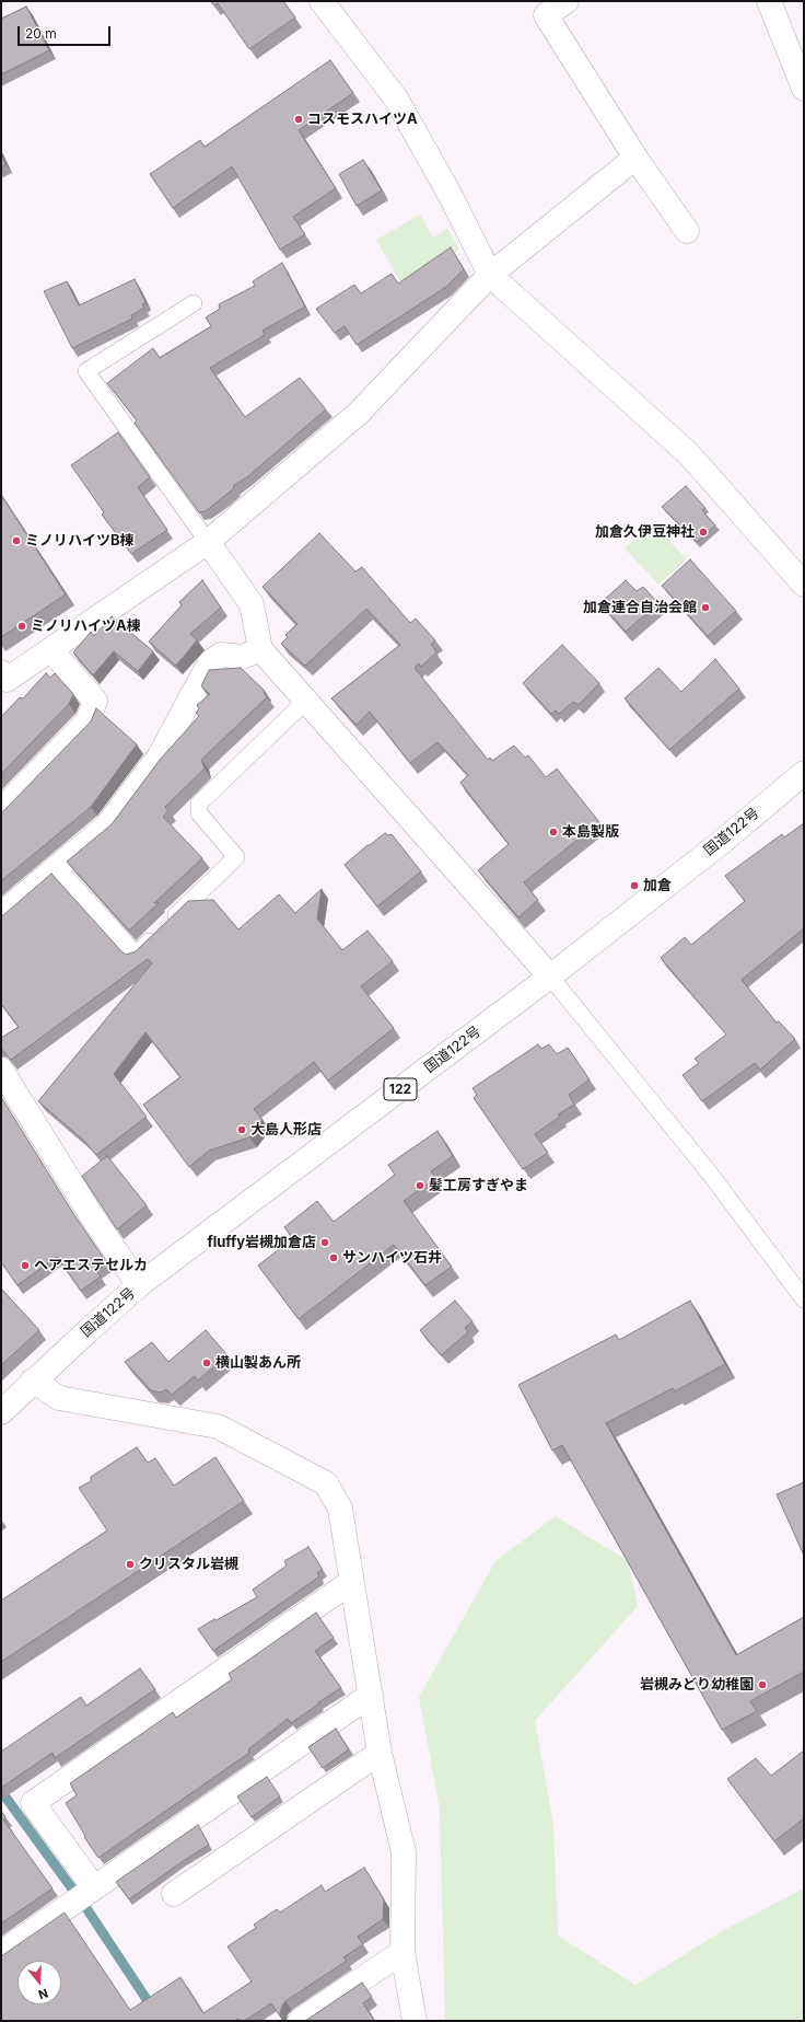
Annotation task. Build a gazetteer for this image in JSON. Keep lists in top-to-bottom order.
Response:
{
  "streets": {
    "main road": ["国道122号", "122"]
  },
  "places": [
    "コスモスハイツA",
    "加倉久伊豆神社",
    "ミノリハイツB棟",
    "加倉連合自治会館",
    "ミノリハイツA棟",
    "本島製版",
    "加倉",
    "大島人形店",
    "髪工房すぎやま",
    "fluffy岩槻加倉店",
    "サンハイツ石井",
    "ヘアエステセルカ",
    "横山製あん所",
    "クリスタル岩槻",
    "岩槻みどり幼稚園"
  ],
  "scale_bar": "20 m",
  "north": "bottom"
}
